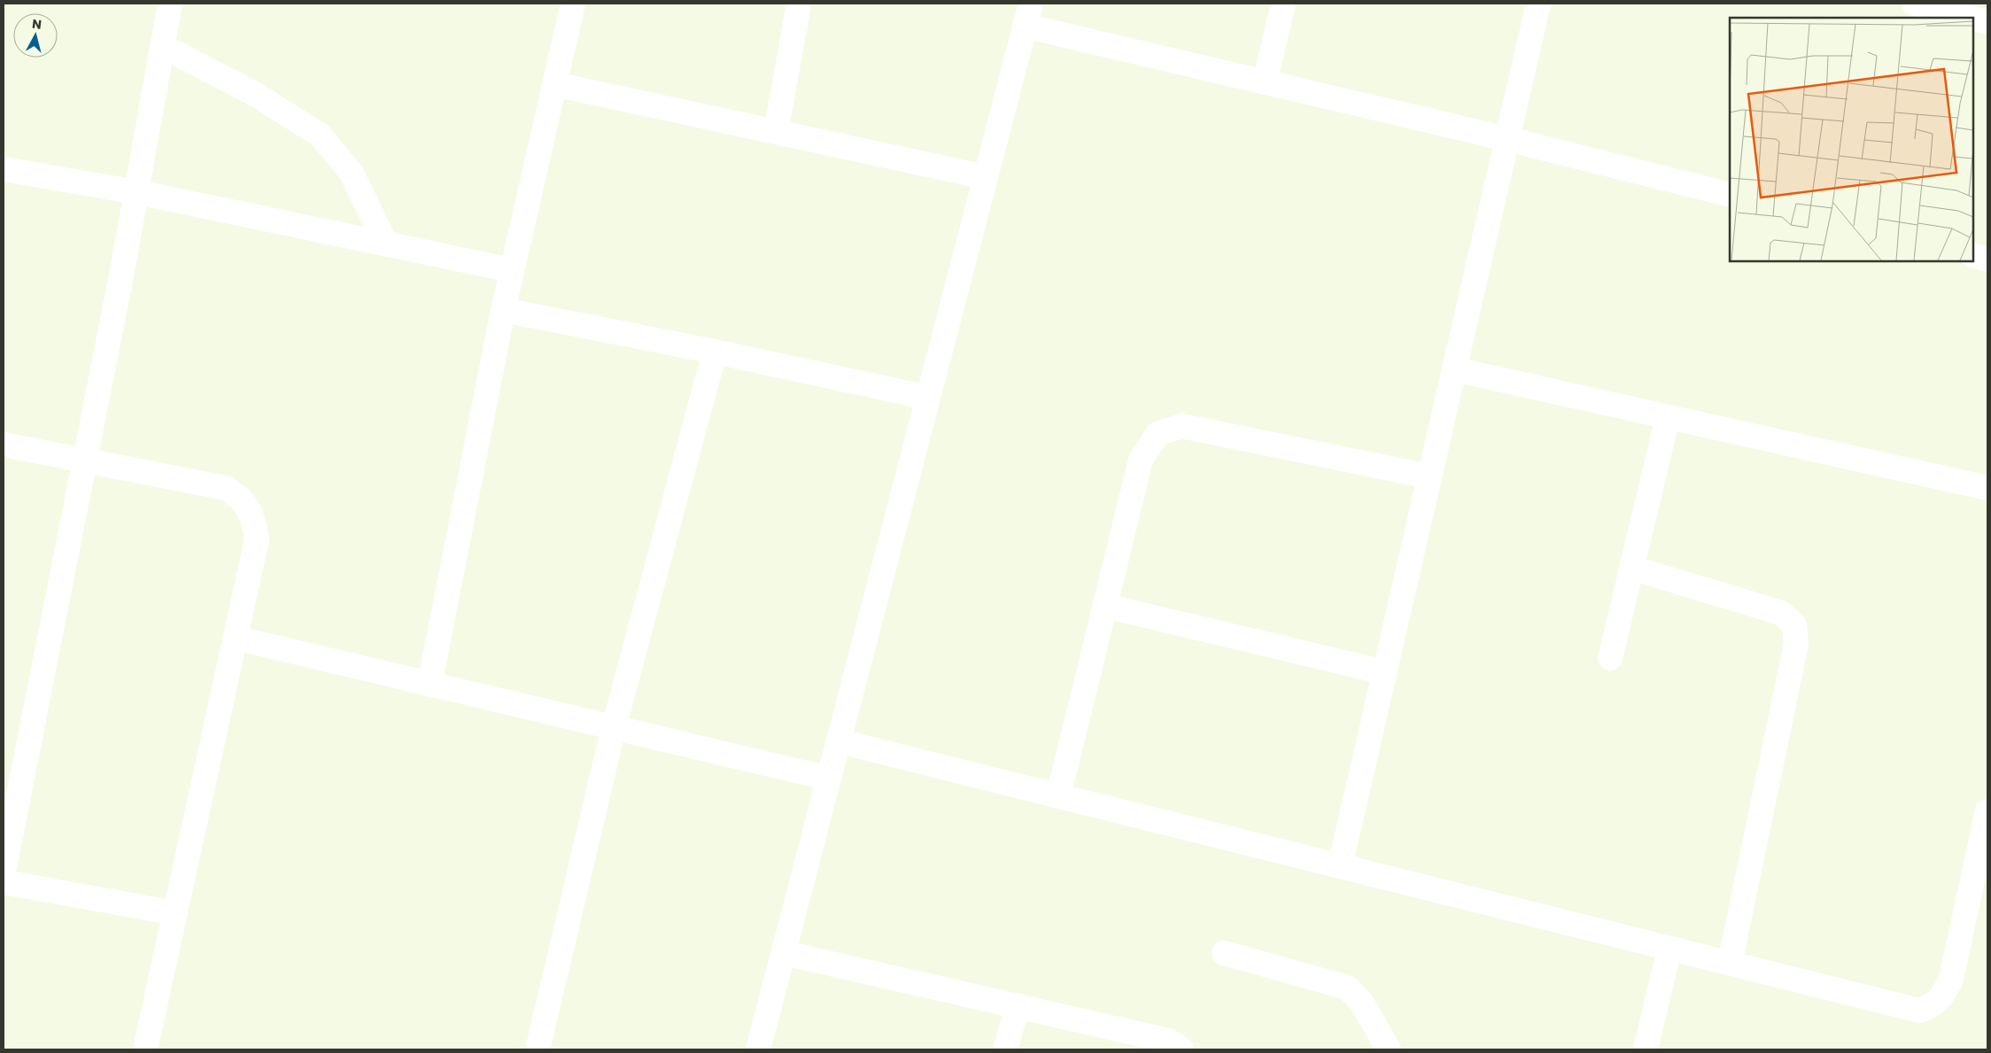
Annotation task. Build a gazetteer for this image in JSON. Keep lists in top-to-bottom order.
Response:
{
  "north": "top"
}
